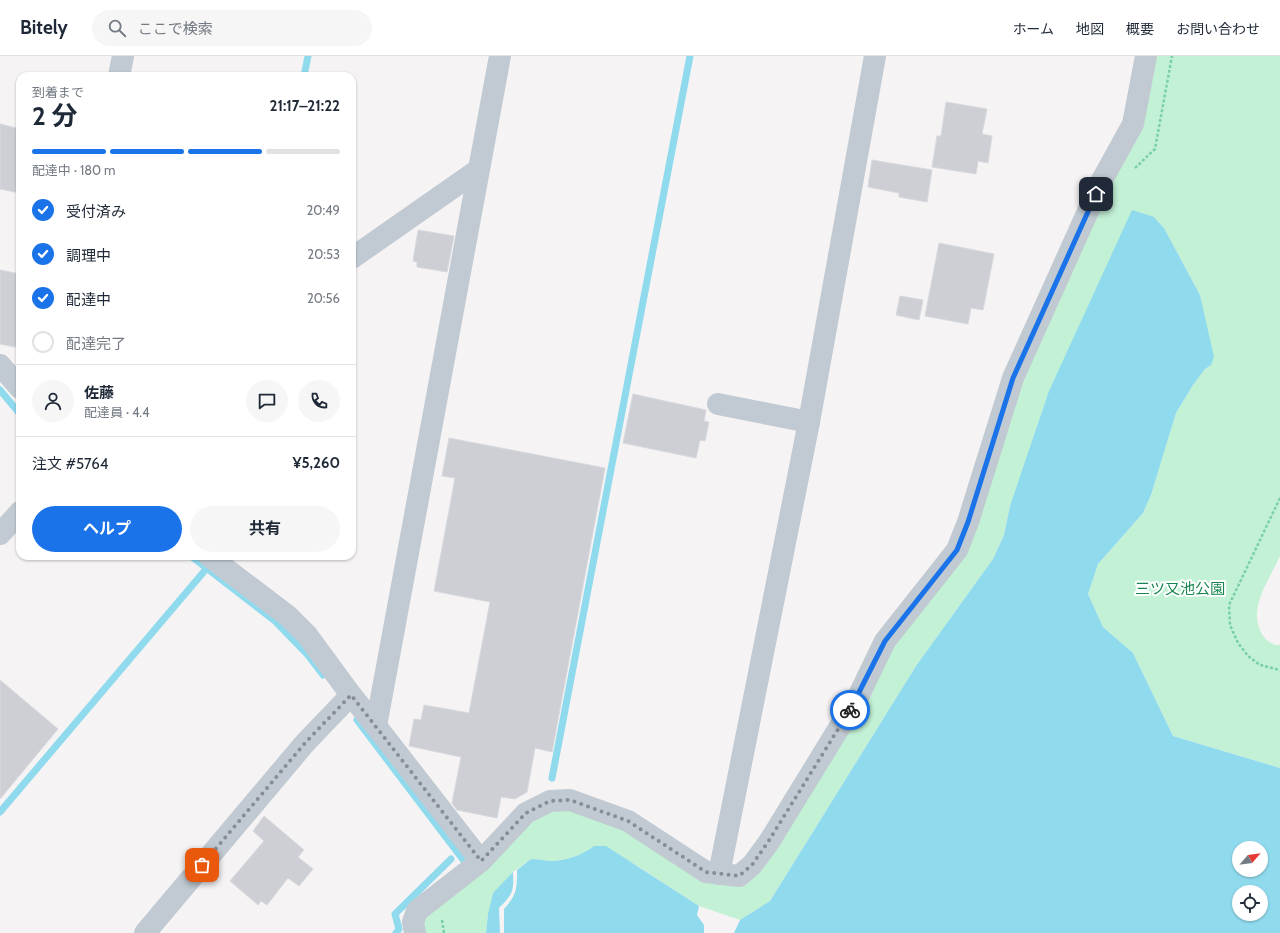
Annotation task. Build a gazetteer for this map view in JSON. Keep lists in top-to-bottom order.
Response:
{
  "parks": ["三ツ又池公園"],
  "north": "top right",
  "page": {
    "header": "Bitely",
    "search": "ここで検索",
    "nav": [
      "ホーム",
      "地図",
      "概要",
      "お問い合わせ"
    ],
    "heading": ["2 分", "到着まで", "21:17–21:22"],
    "panel": [
      "佐藤",
      "配達員 · 4.4",
      "注文 #5764",
      "¥5,260"
    ],
    "bar": "配達中 · 180 m",
    "list": [
      ["受付済み", "20:49"],
      ["調理中", "20:53"],
      ["配達中", "20:56"],
      "配達完了"
    ],
    "buttons": ["ヘルプ", "共有"]
  }
}
